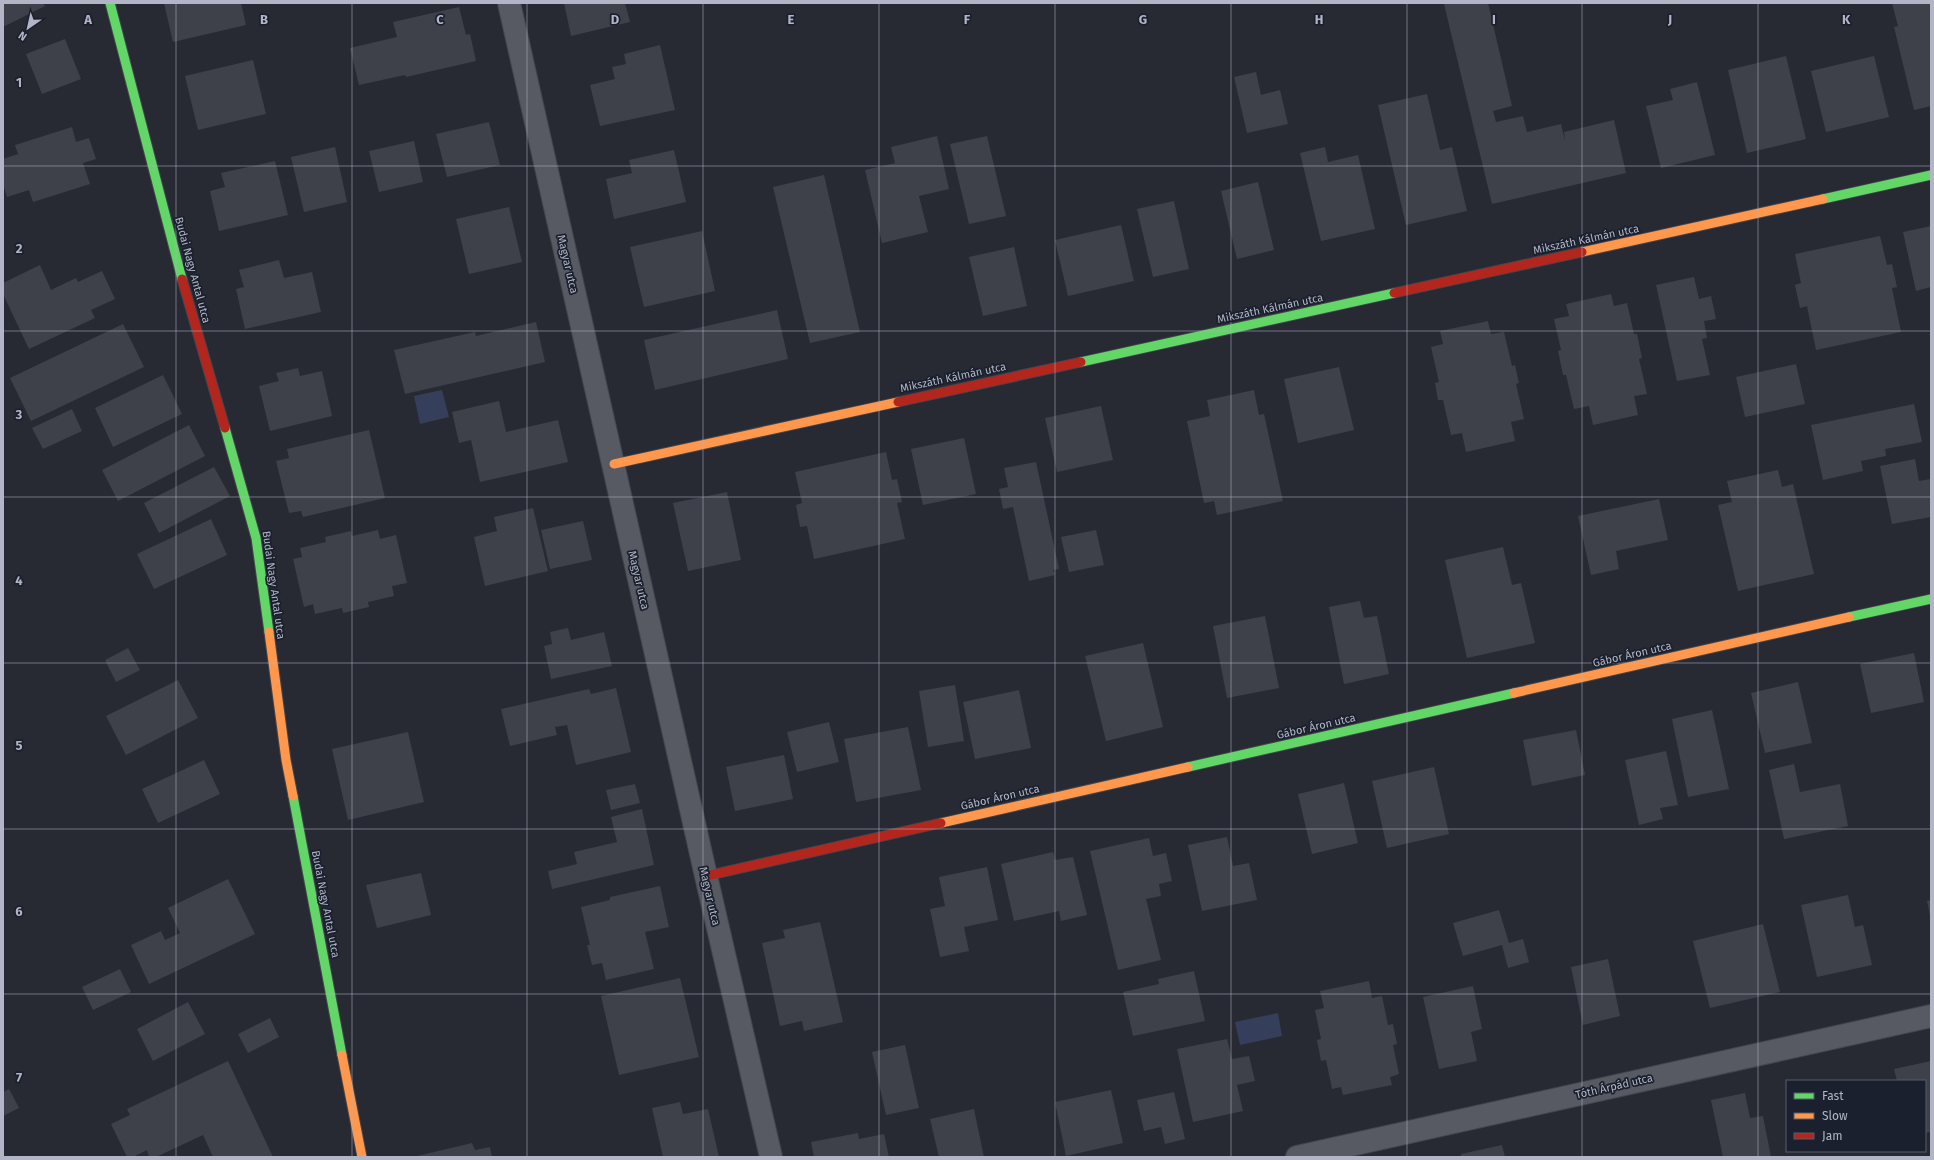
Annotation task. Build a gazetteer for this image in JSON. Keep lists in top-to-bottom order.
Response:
{
  "streets": {
    "street": [
      "Mikszáth Kálmán utca",
      "Magyar utca",
      "Budai Nagy Antal utca",
      "Gábor Áron utca",
      "Tóth Árpád utca"
    ]
  },
  "crossings": [
    ["Mikszáth Kálmán utca", "Magyar utca"],
    ["Magyar utca", "Gábor Áron utca"]
  ],
  "legend": ["Fast", "Slow", "Jam"],
  "north": "bottom left",
  "grid": {
    "columns": [
      "A",
      "B",
      "C",
      "D",
      "E",
      "F",
      "G",
      "H",
      "I",
      "J",
      "K"
    ],
    "rows": [
      "1",
      "2",
      "3",
      "4",
      "5",
      "6",
      "7"
    ]
  }
}
